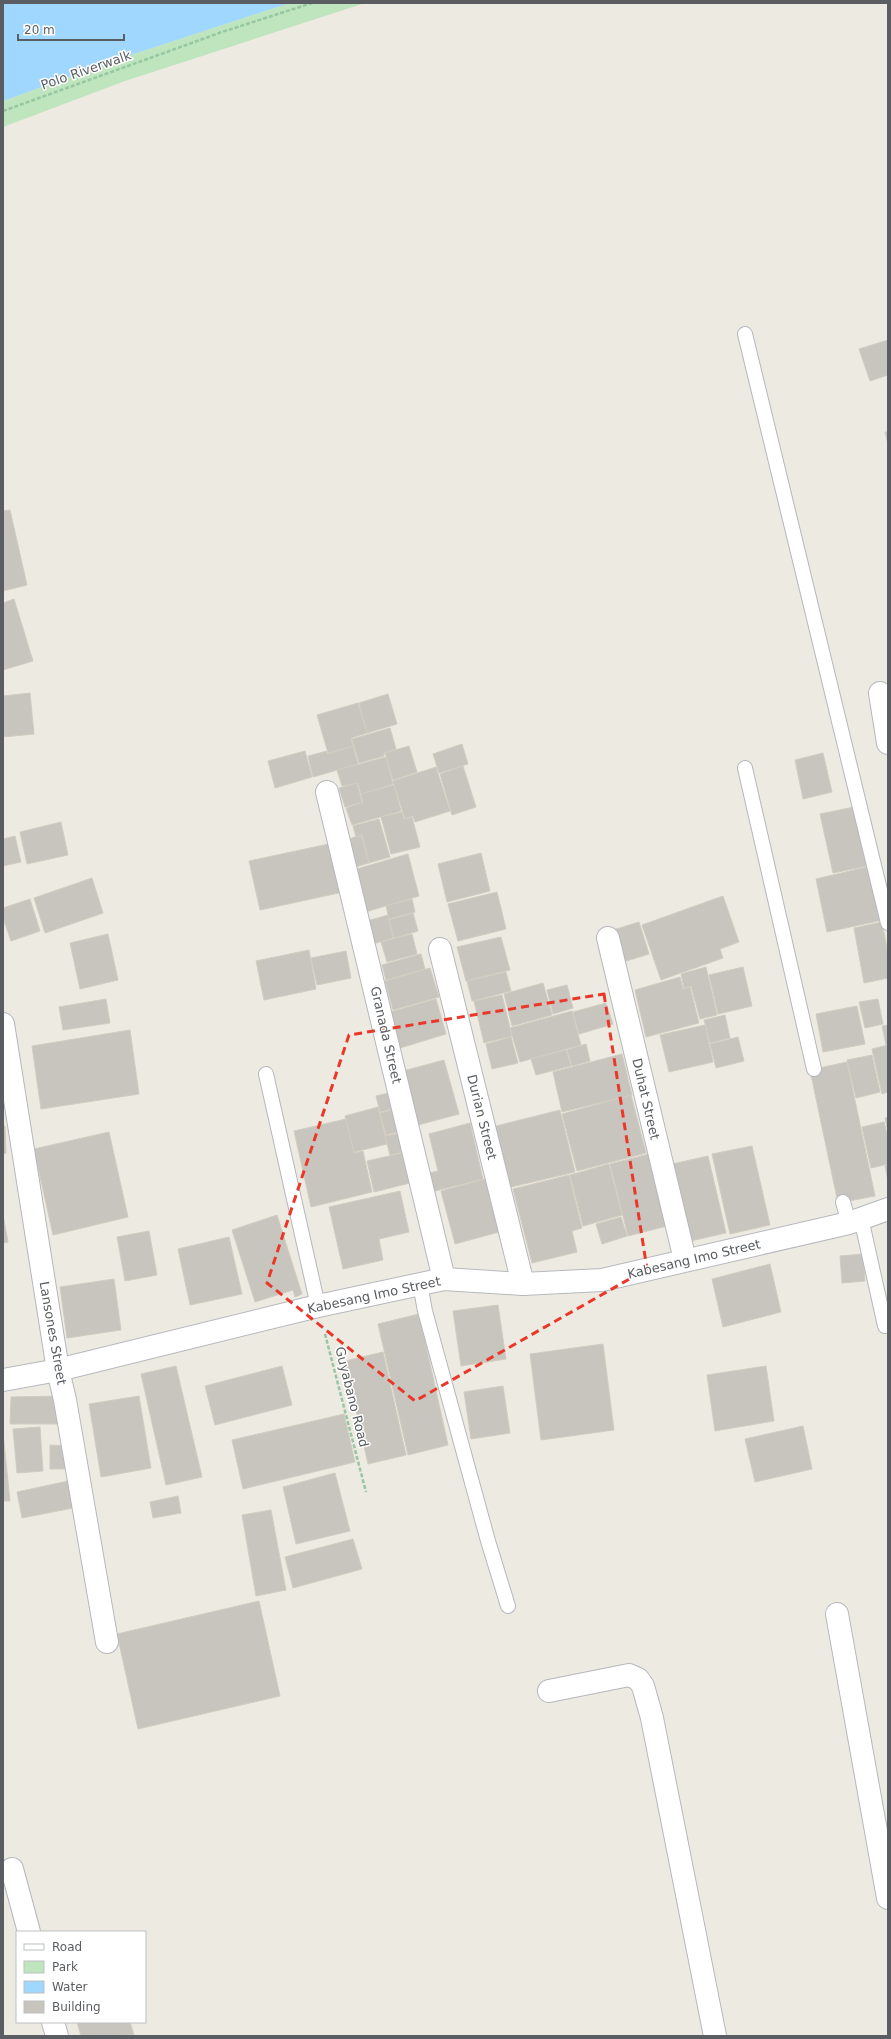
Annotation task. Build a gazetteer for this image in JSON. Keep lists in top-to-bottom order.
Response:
{
  "streets": {
    "street": [
      "Granada Street",
      "Duhat Street",
      "Durian Street",
      "Kabesang Imo Street",
      "Lansones Street"
    ],
    "path": ["Polo Riverwalk", "Guyabano Road"]
  },
  "crossings": [
    ["Granada Street", "Kabesang Imo Street"],
    ["Duhat Street", "Kabesang Imo Street"],
    ["Durian Street", "Kabesang Imo Street"],
    ["Kabesang Imo Street", "Lansones Street"],
    ["Kabesang Imo Street", "Guyabano Road"]
  ],
  "legend": [
    "Road",
    "Park",
    "Water",
    "Building"
  ],
  "scale_bar": "20 m"
}
